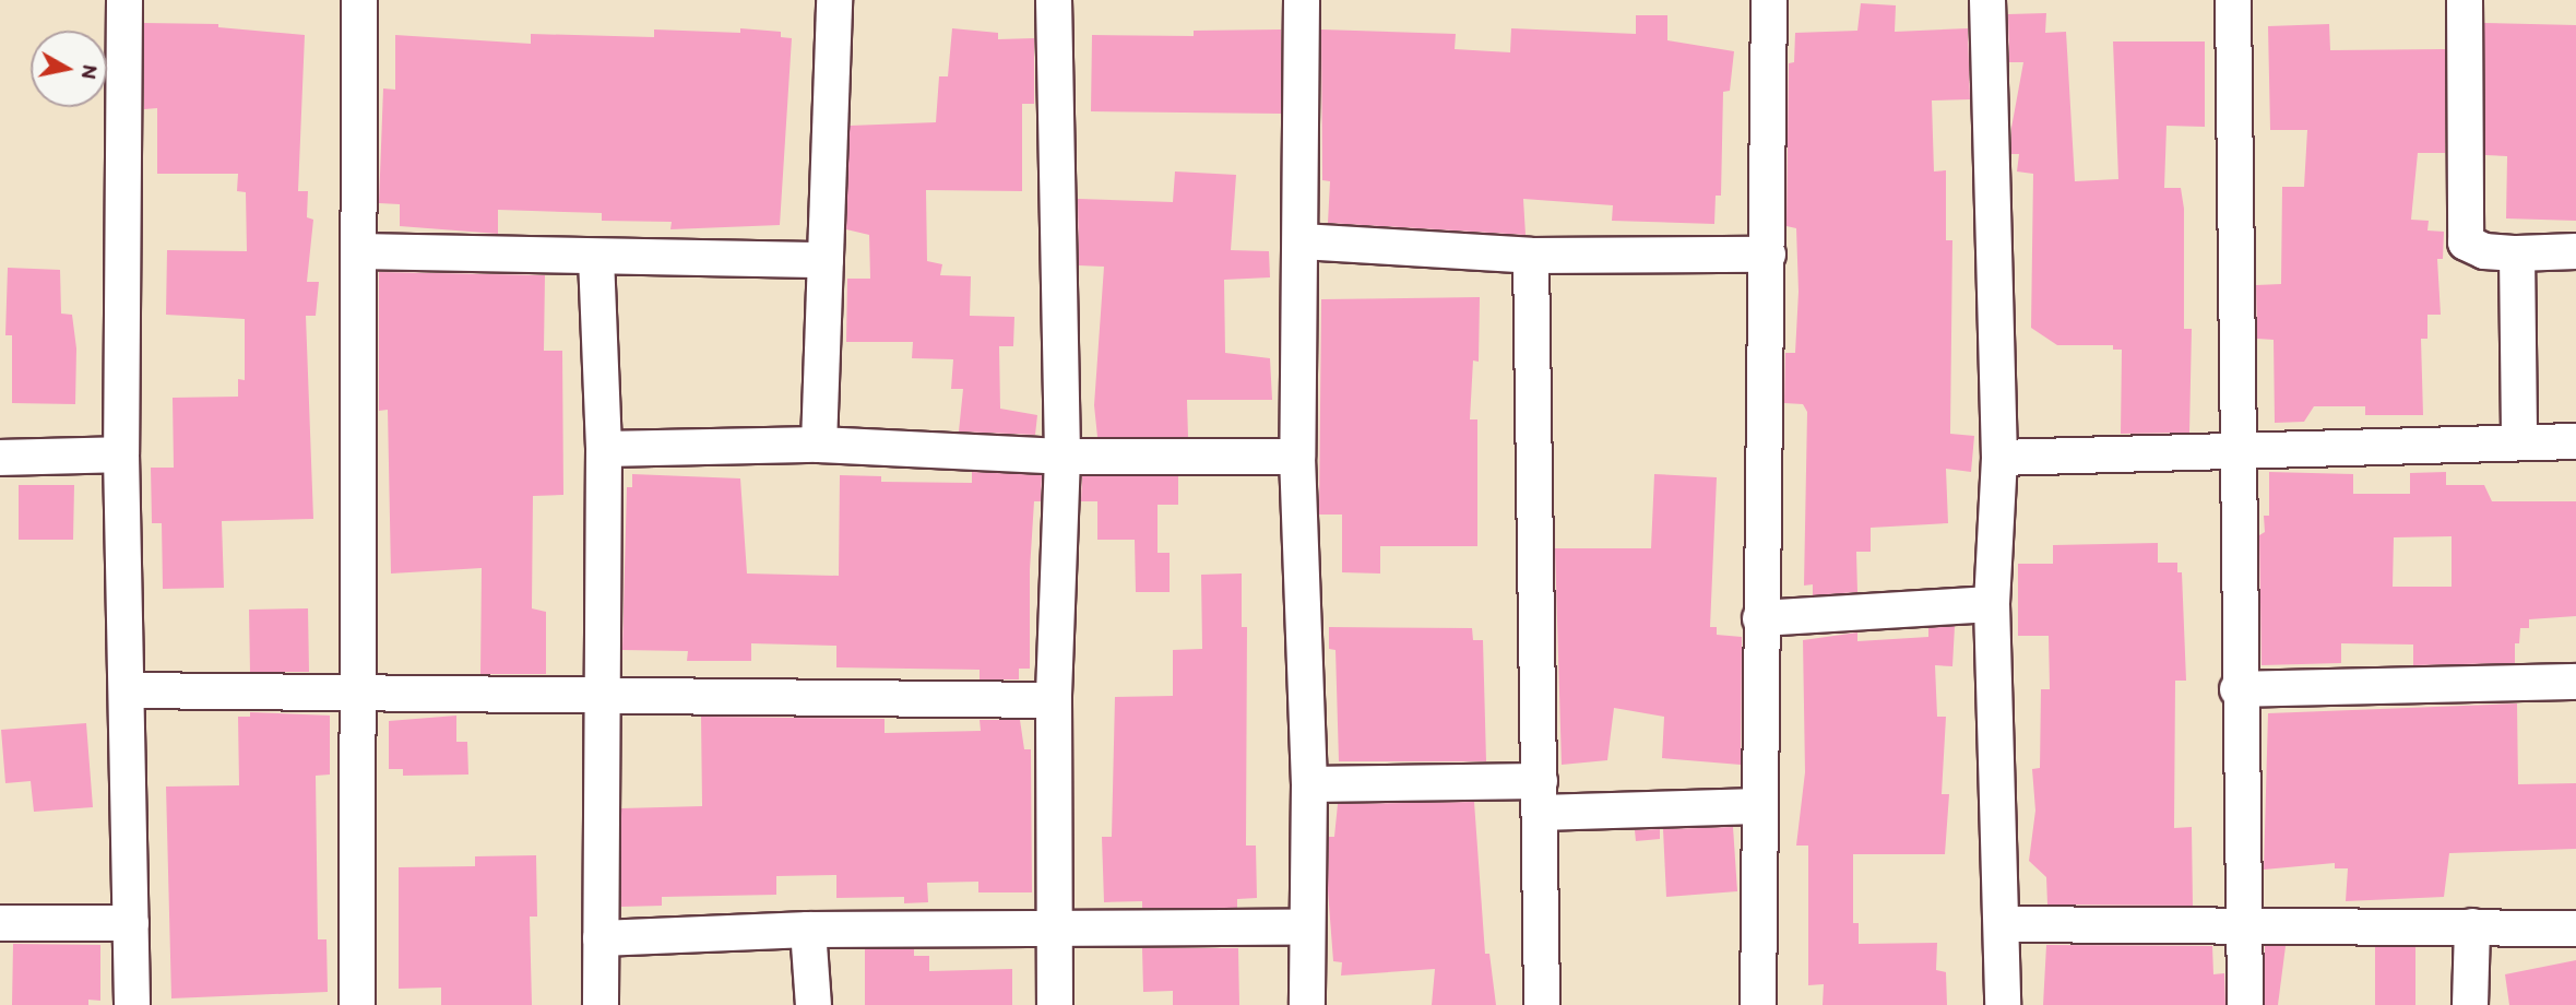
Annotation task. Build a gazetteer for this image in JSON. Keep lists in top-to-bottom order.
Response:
{
  "north": "right"
}
